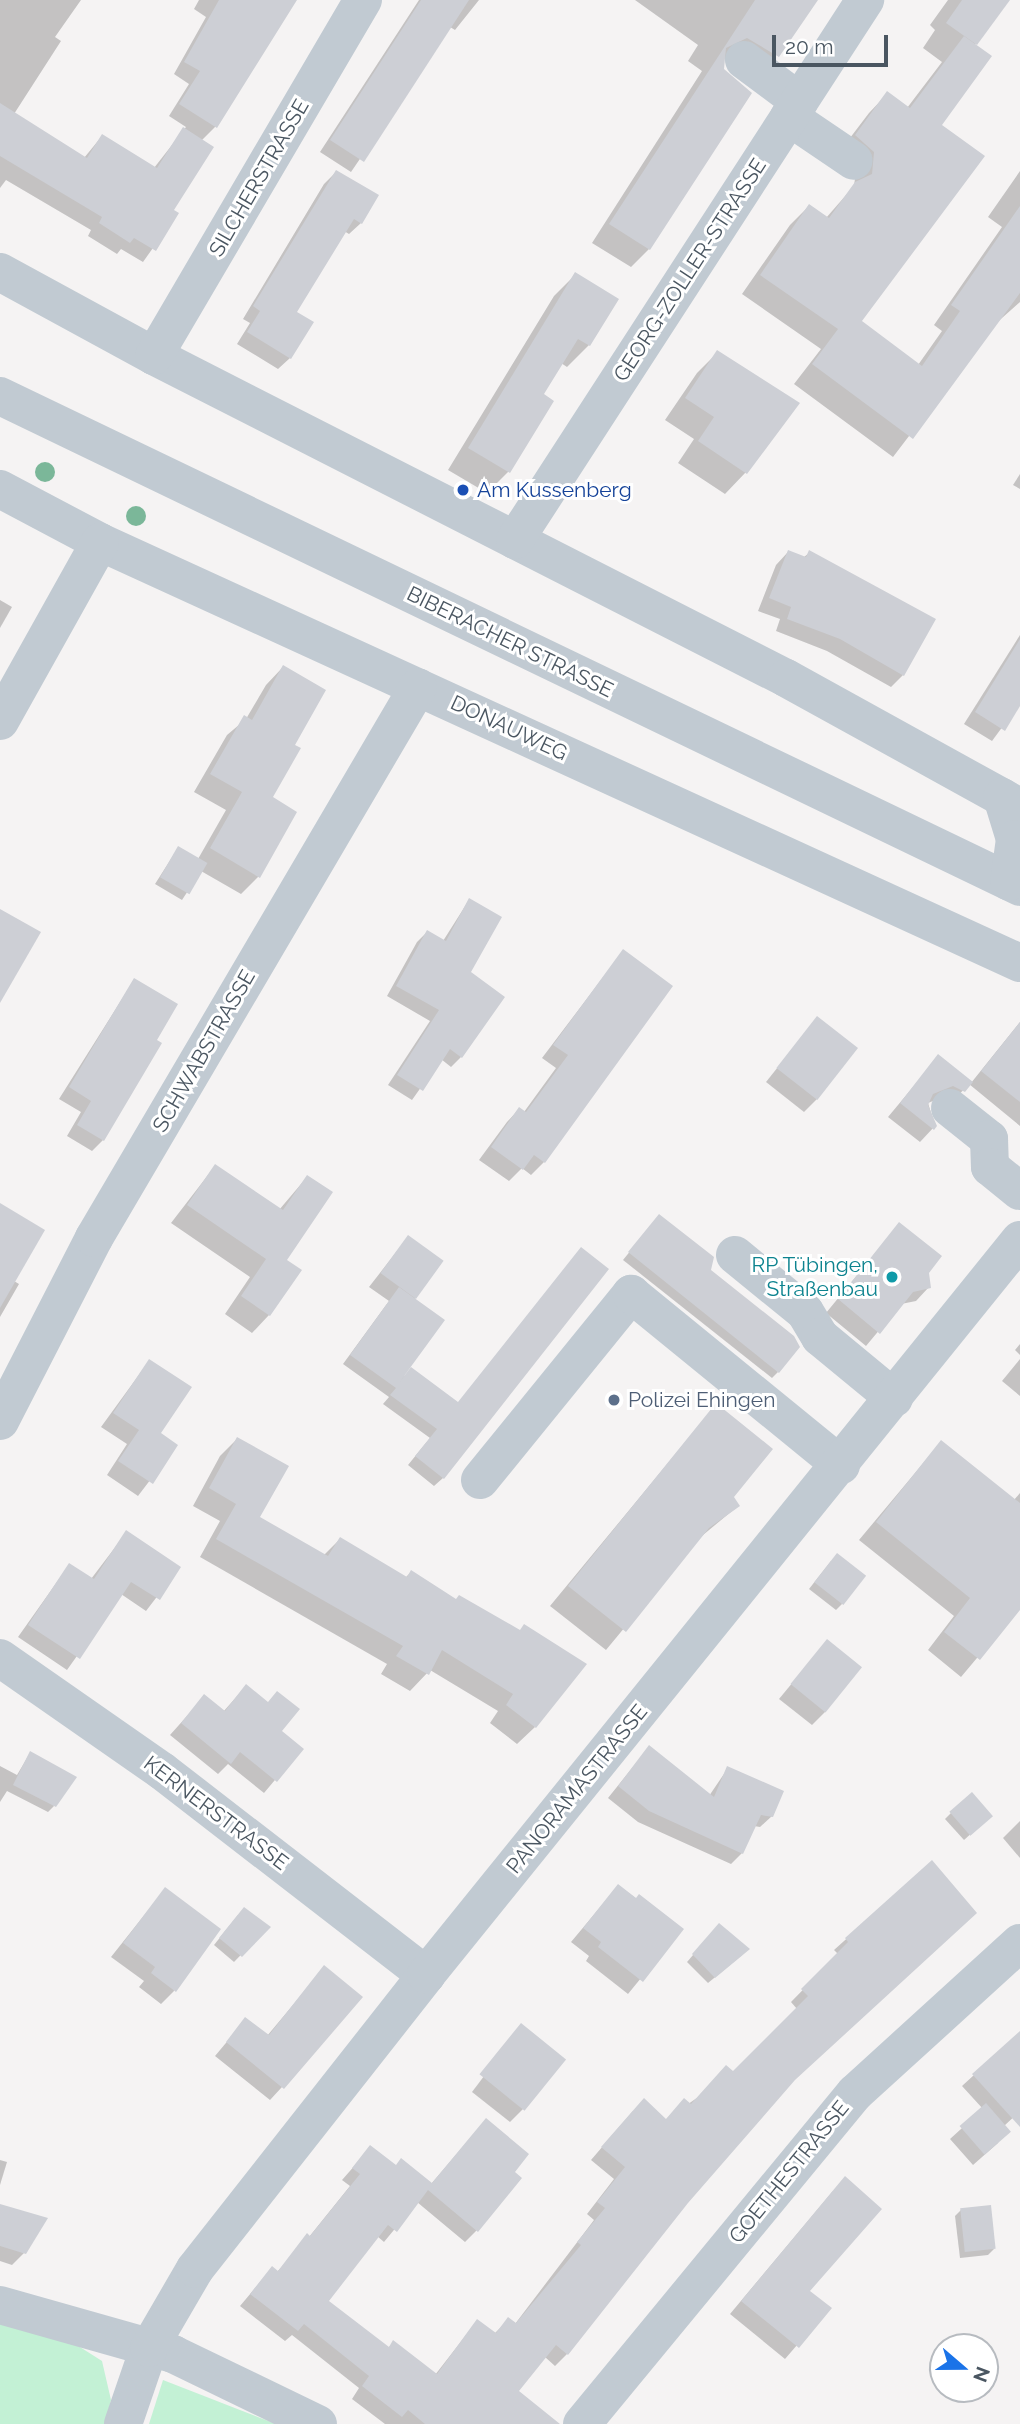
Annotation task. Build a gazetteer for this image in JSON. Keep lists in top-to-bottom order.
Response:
{
  "streets": {
    "street": [
      "SILCHERSTRASSE",
      "GEORG-ZOLLER-STRASSE",
      "BIBERACHER STRASSE",
      "DONAUWEG",
      "SCHWABSTRASSE",
      "PANORAMASTRASSE",
      "KERNERSTRASSE",
      "GOETHESTRASSE"
    ]
  },
  "crossings": [
    ["DONAUWEG", "SCHWABSTRASSE"],
    ["PANORAMASTRASSE", "KERNERSTRASSE"]
  ],
  "places": ["Am Kussenberg", "RP Tübingen, Straßenbau", "Polizei Ehingen"],
  "scale_bar": "20 m",
  "north": "right"
}
